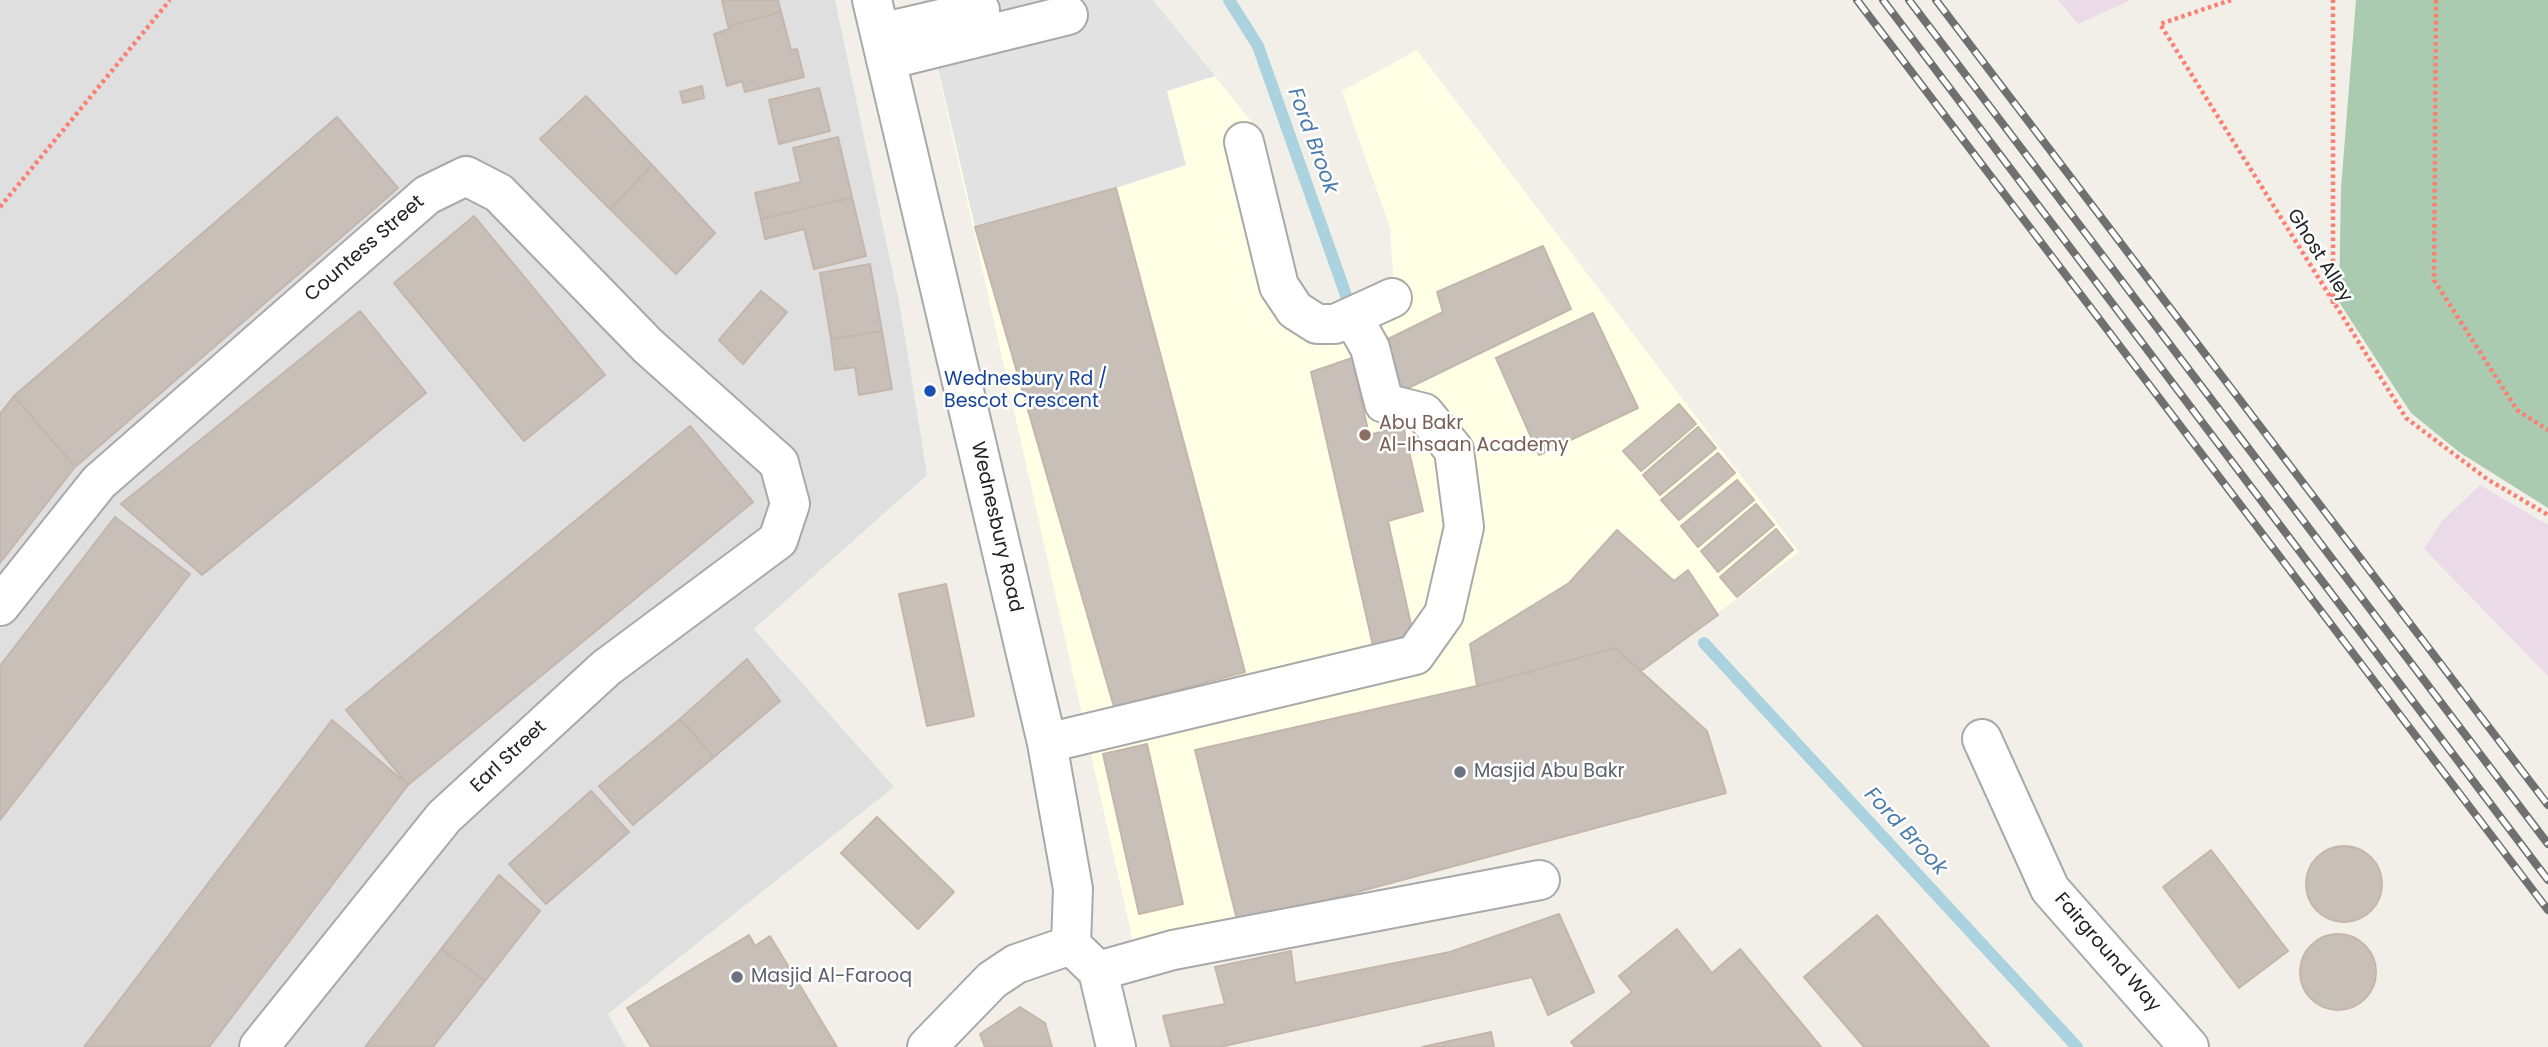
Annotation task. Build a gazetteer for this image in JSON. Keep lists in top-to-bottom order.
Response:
{
  "streets": {
    "street": [
      "Countess Street",
      "Wednesbury Road",
      "Earl Street",
      "Fairground Way"
    ],
    "path": ["Ghost Alley"]
  },
  "crossings": [
    ["Countess Street", "Earl Street"]
  ],
  "water": ["Ford Brook"],
  "places": [
    "Wednesbury Rd / Bescot Crescent",
    "Abu Bakr Al-Ihsaan Academy",
    "Masjid Abu Bakr",
    "Masjid Al-Farooq"
  ]
}
